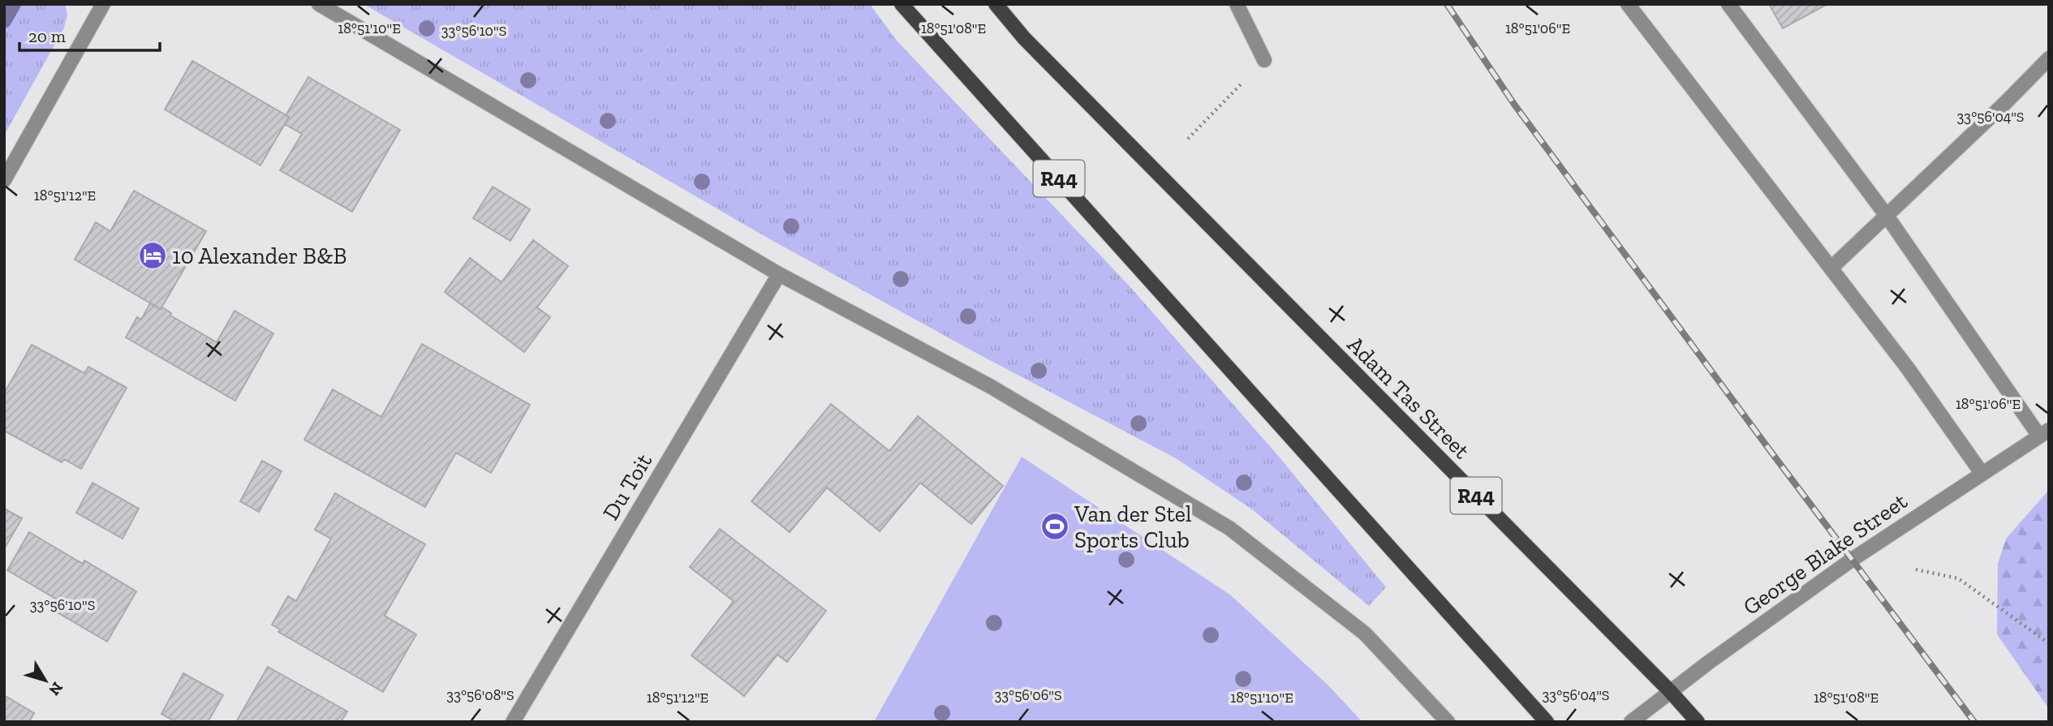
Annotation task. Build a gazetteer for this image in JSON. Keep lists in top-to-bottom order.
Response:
{
  "streets": {
    "main road": ["R44", "Adam Tas Street"],
    "street": ["Du Toit", "George Blake Street"]
  },
  "crossings": [
    ["Adam Tas Street", "George Blake Street"]
  ],
  "places": {
    "hotel": ["10 Alexander B&B"],
    "sports": ["Van der Stel Sports Club"]
  },
  "scale_bar": "20 m",
  "north": "bottom right",
  "coordinates": [
    "18°51'06\"E",
    "18°51'10\"E",
    "18°51'08\"E",
    "33°56'10\"S",
    "33°56'04\"S",
    "18°51'12\"E",
    "33°56'08\"S",
    "33°56'06\"S"
  ]
}
